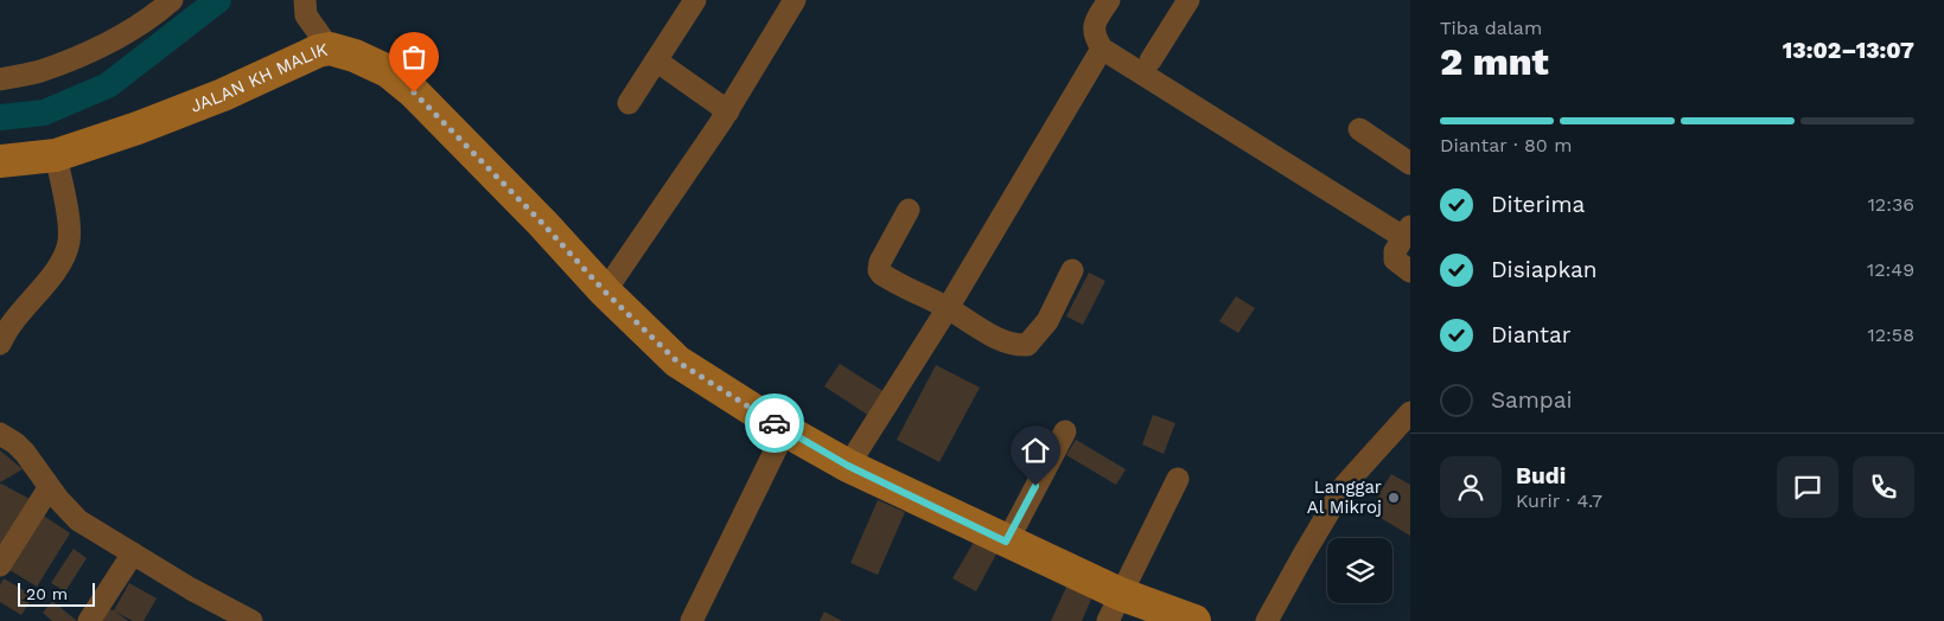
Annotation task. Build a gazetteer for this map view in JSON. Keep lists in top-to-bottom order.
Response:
{
  "streets": {
    "street": ["JALAN KH MALIK"]
  },
  "places": ["Langgar Al Mikroj"],
  "scale_bar": "20 m",
  "page": {
    "heading": ["2 mnt", "Tiba dalam", "13:02–13:07"],
    "panel": ["Budi", "Kurir · 4.7"],
    "bar": "Diantar · 80 m",
    "list": [
      ["Diterima", "12:36"],
      ["Disiapkan", "12:49"],
      ["Diantar", "12:58"],
      "Sampai"
    ],
    "scale": "20 m"
  }
}
